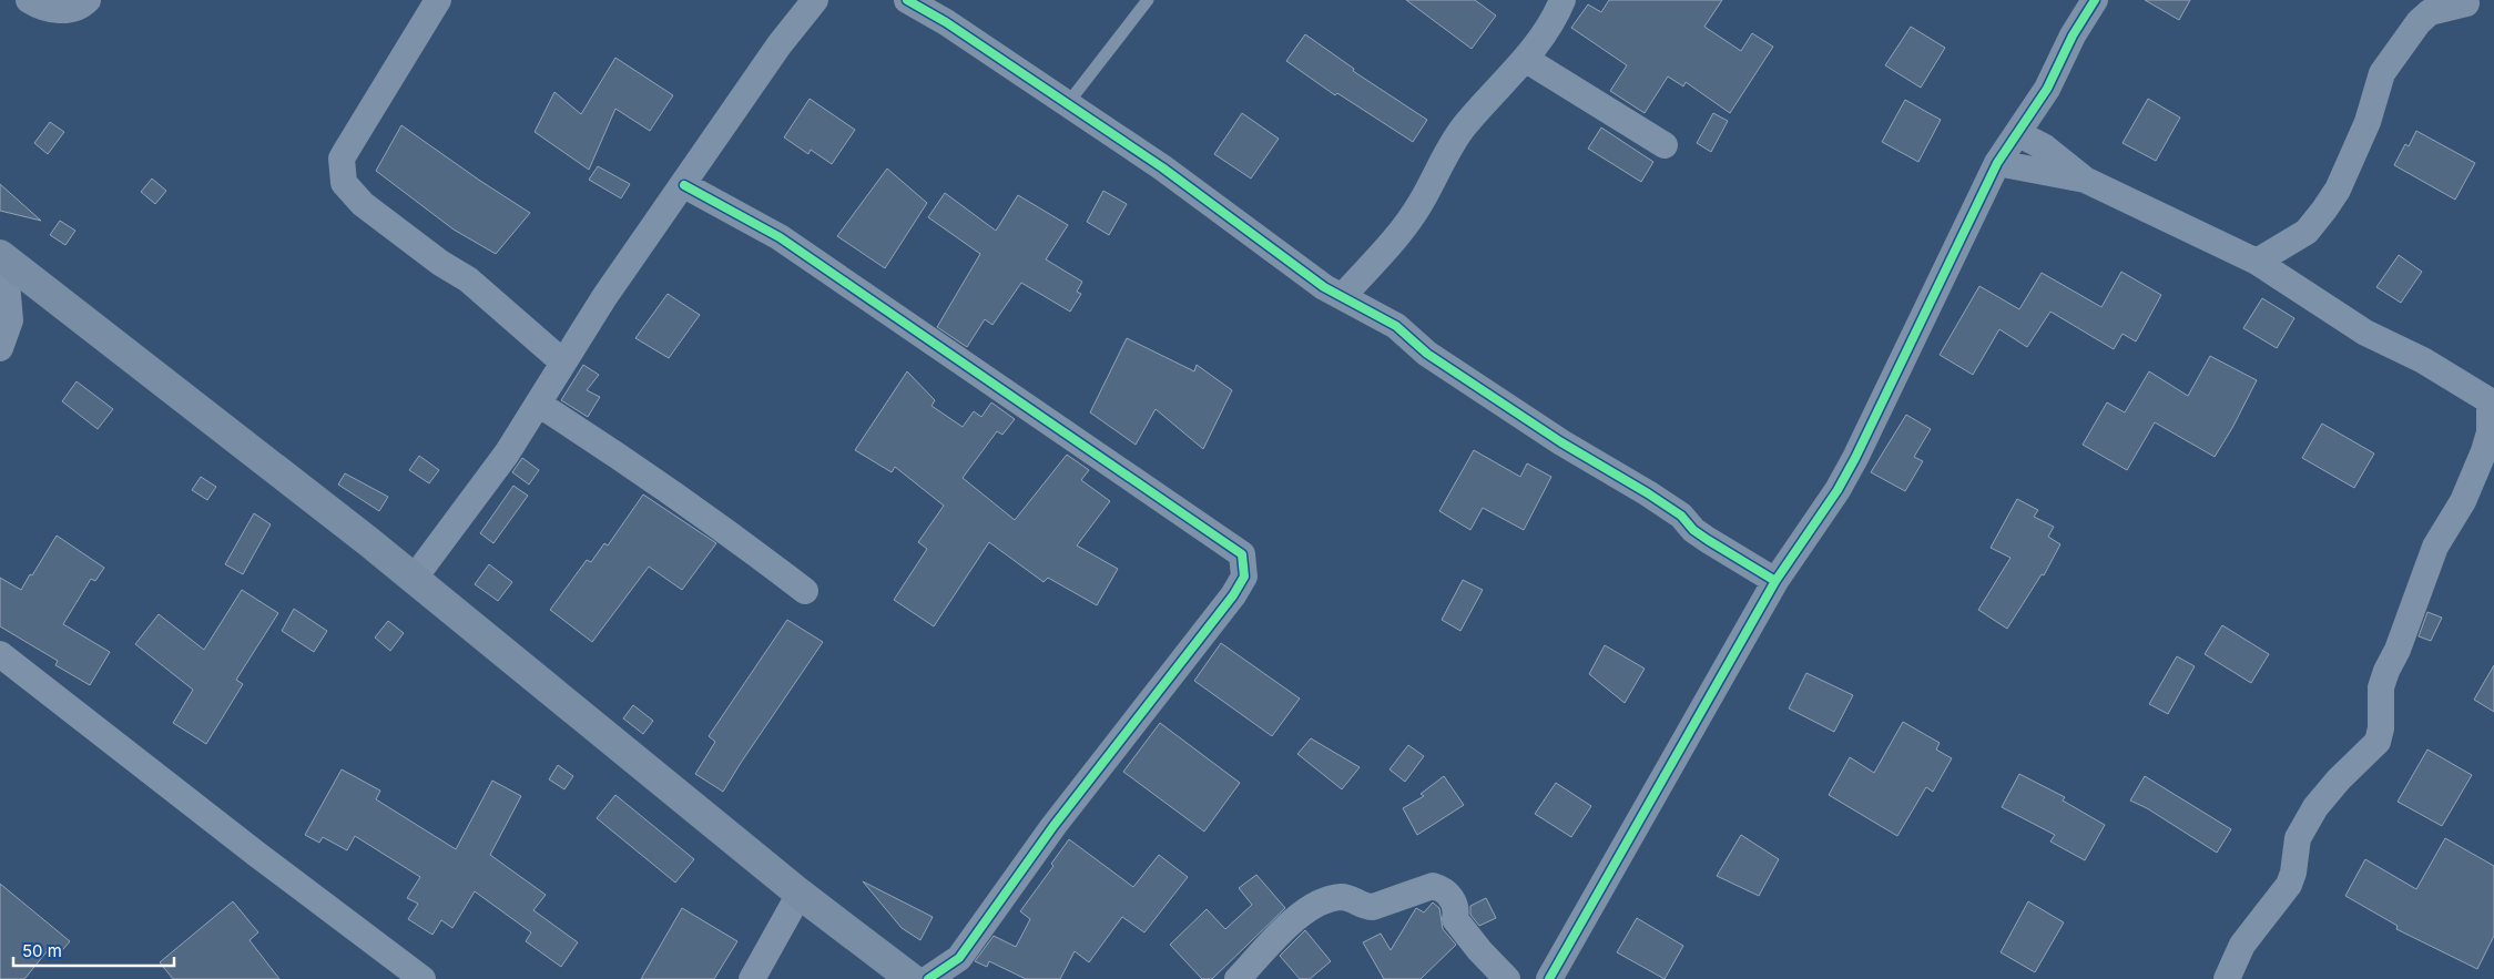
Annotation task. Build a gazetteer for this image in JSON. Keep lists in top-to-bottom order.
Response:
{
  "scale_bar": "50 m"
}
